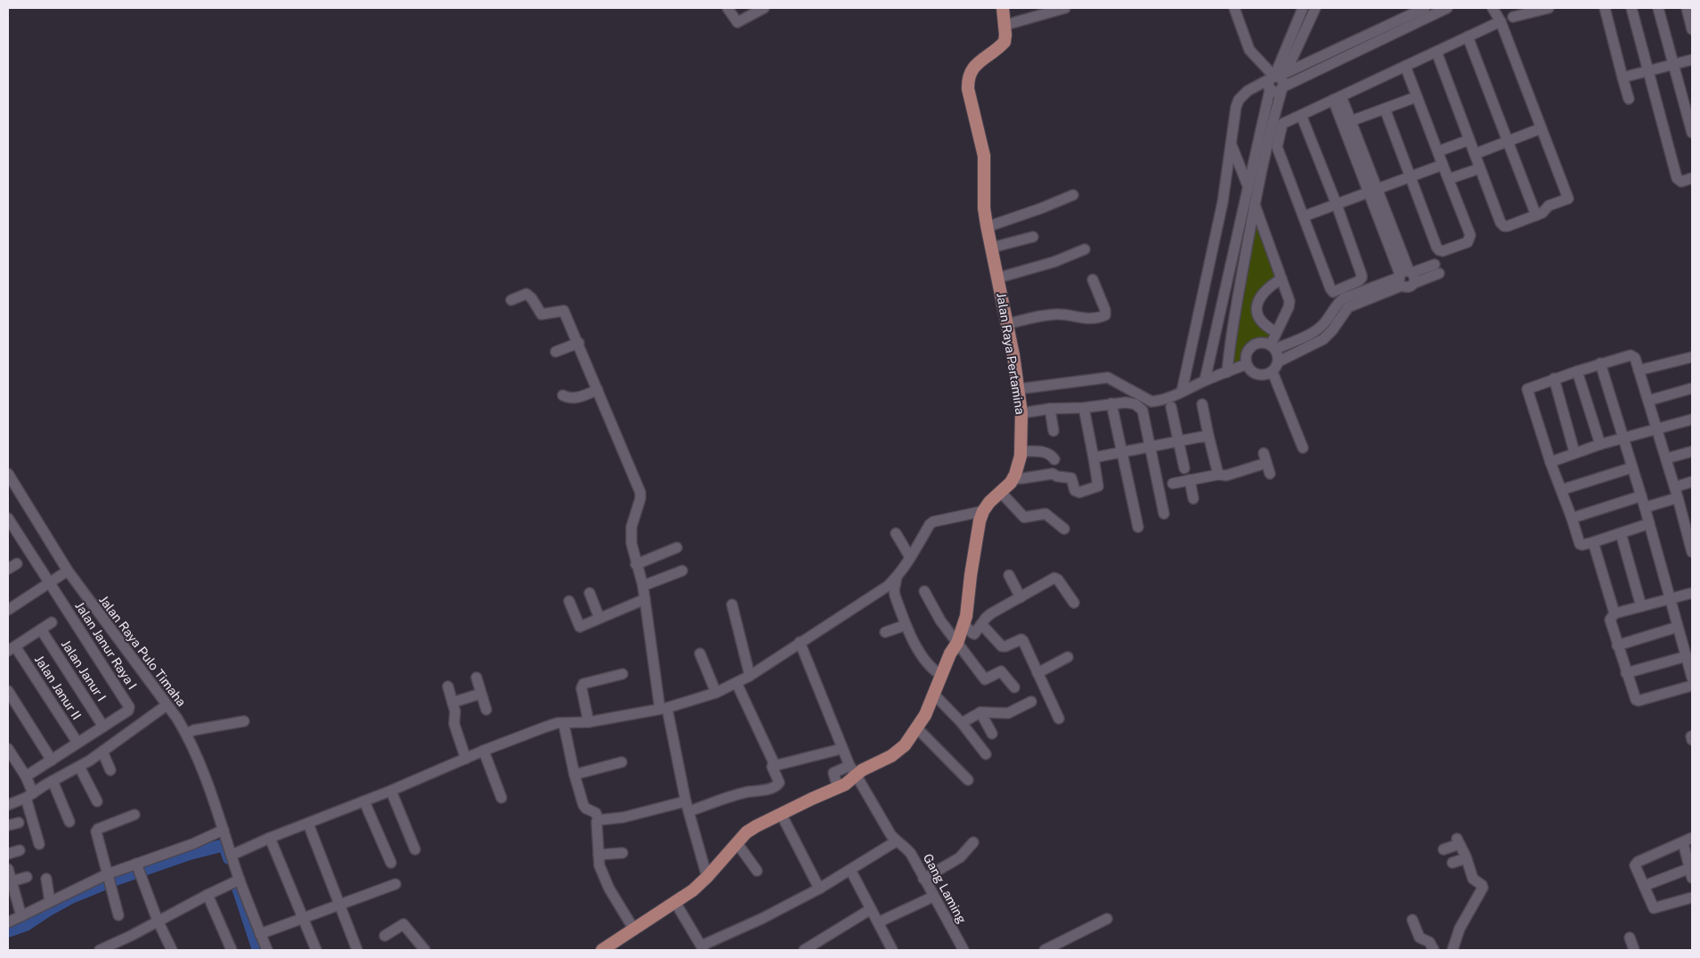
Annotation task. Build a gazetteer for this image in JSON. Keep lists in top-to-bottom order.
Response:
{
  "streets": {
    "main road": ["Jalan Raya Pertamina"],
    "street": [
      "Jalan Janur Raya I",
      "Jalan Raya Pulo Timaha",
      "Jalan Janur I",
      "Jalan Janur II",
      "Gang Laming"
    ]
  },
  "crossings": [
    ["Jalan Raya Pertamina", "Gang Laming"],
    ["Jalan Janur Raya I", "Jalan Raya Pulo Timaha"],
    ["Jalan Janur Raya I", "Jalan Janur I"],
    ["Jalan Janur Raya I", "Jalan Janur II"]
  ]
}
